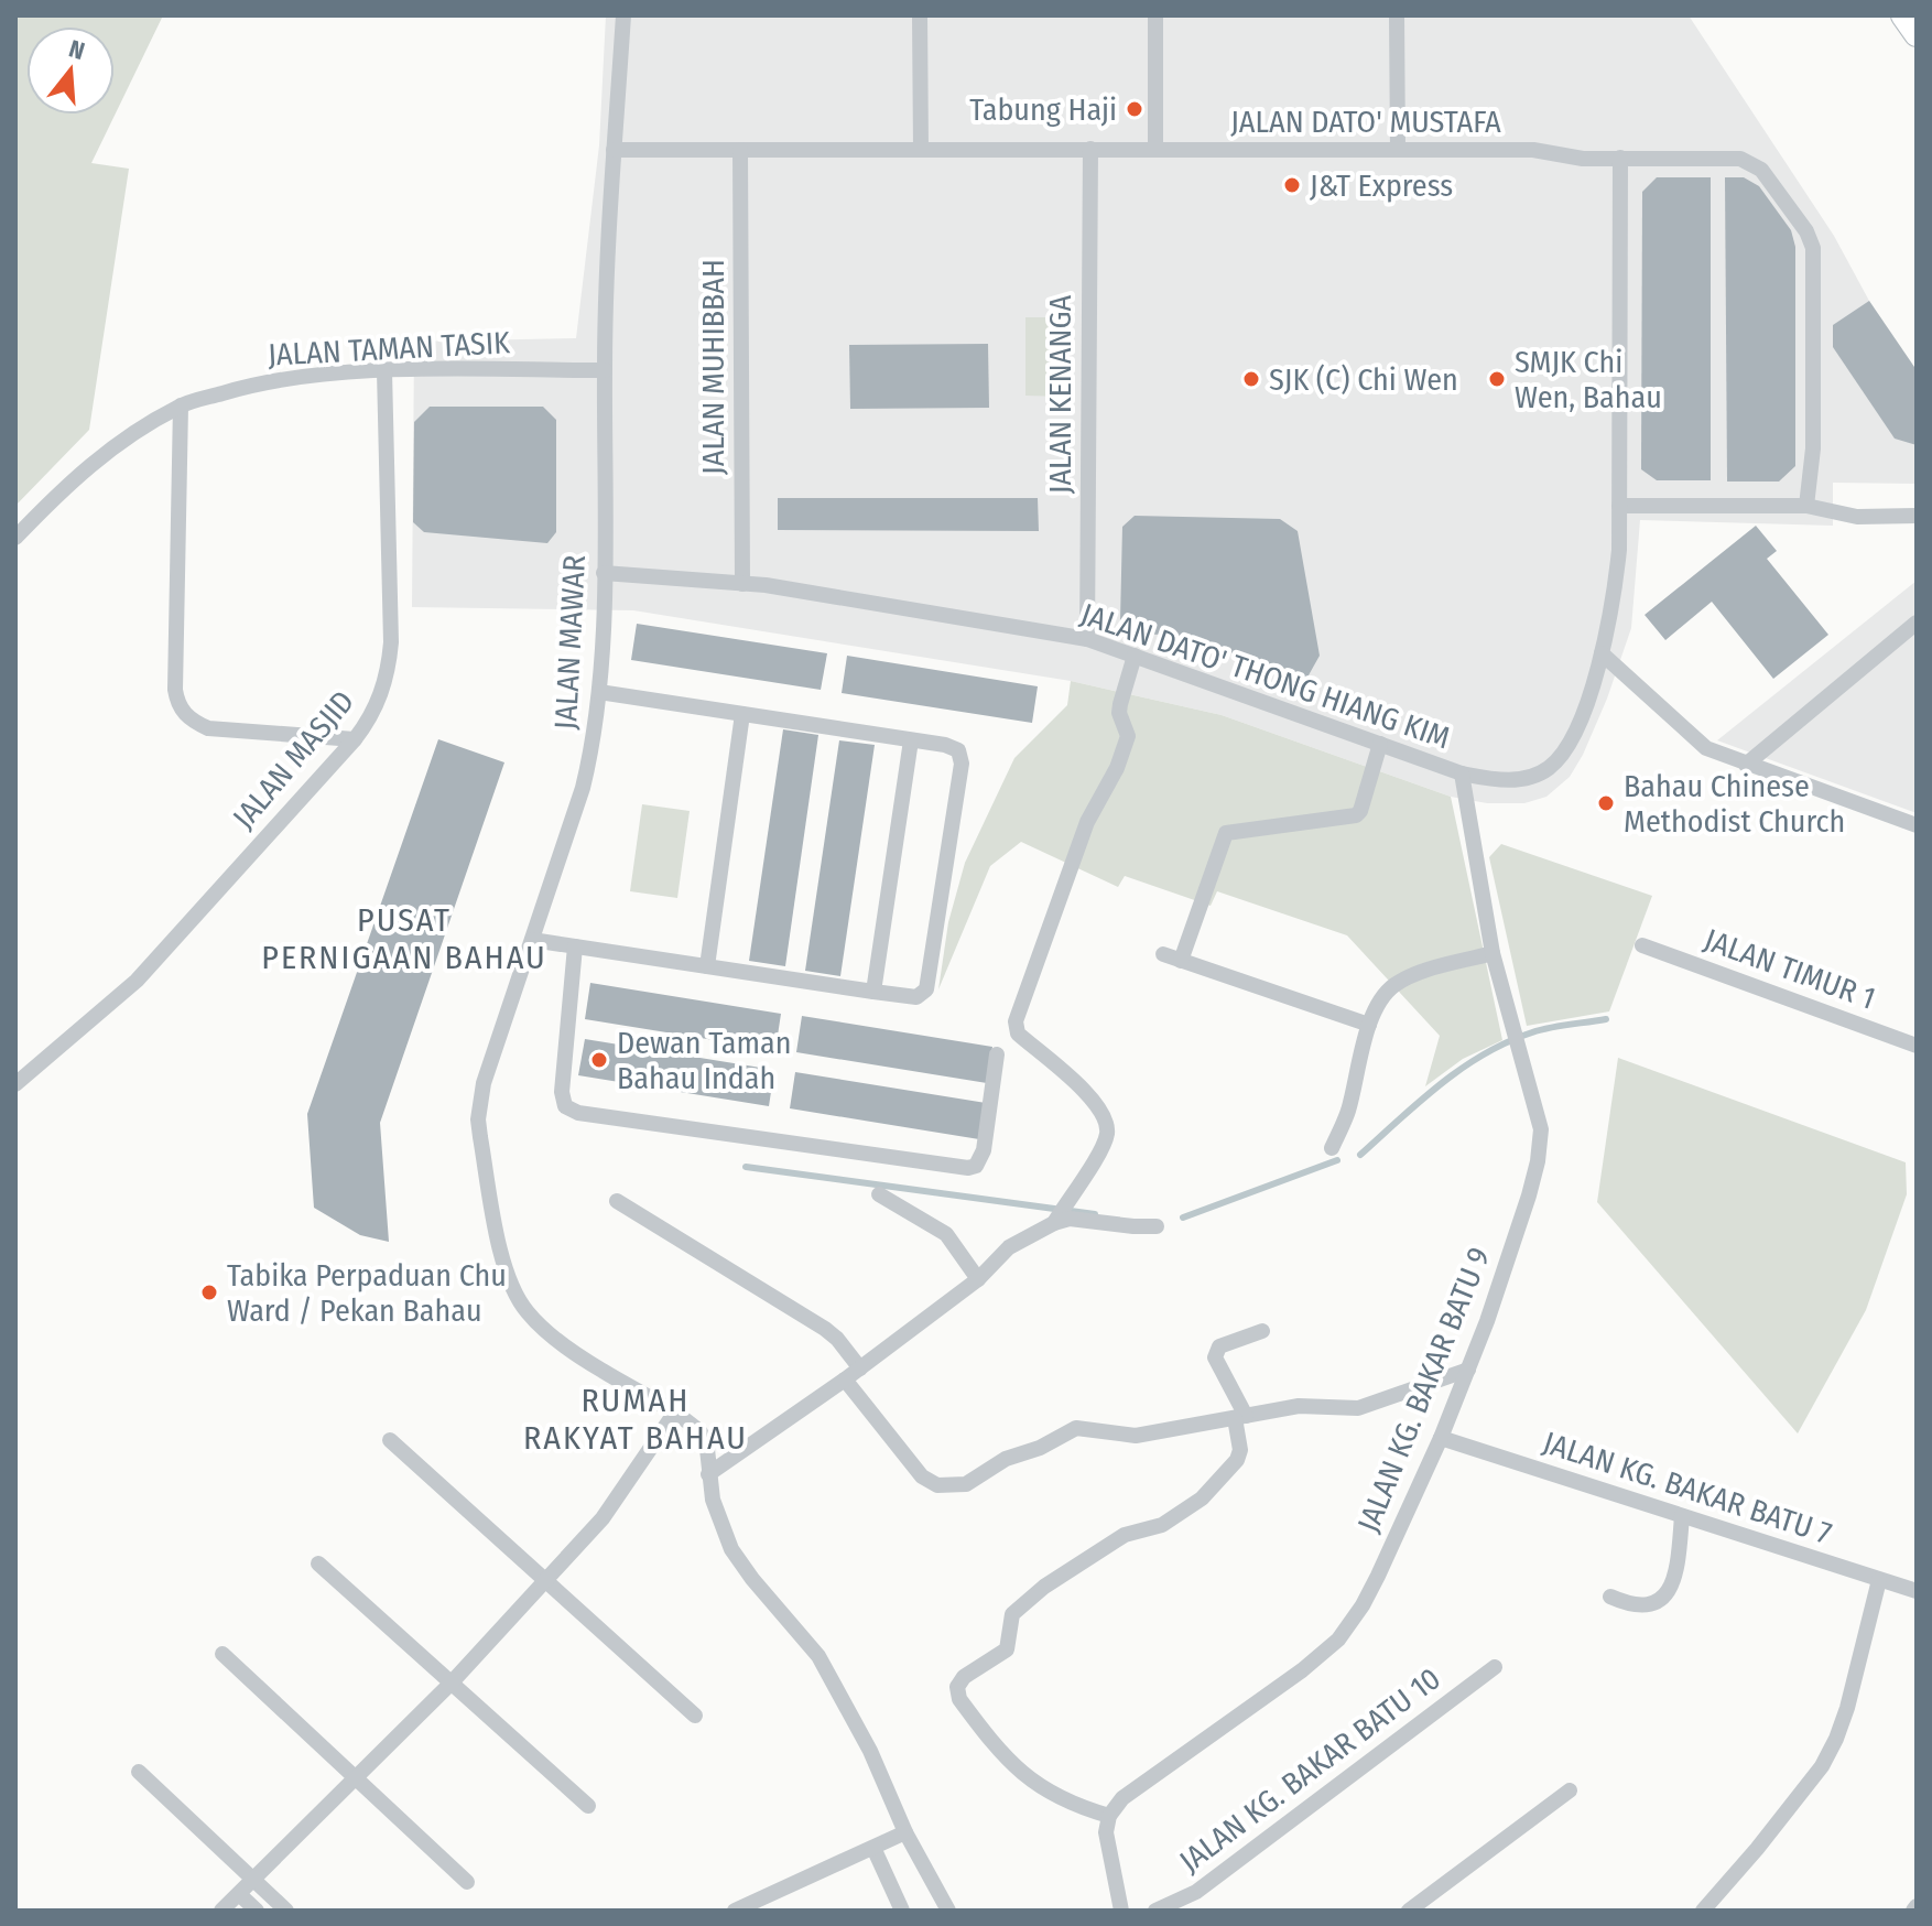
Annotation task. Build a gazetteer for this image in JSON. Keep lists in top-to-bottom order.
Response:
{
  "streets": {
    "street": [
      "JALAN DATO' MUSTAFA",
      "JALAN TAMAN TASIK",
      "JALAN MUHIBBAH",
      "JALAN KENANGA",
      "JALAN MAWAR",
      "JALAN DATO' THONG HIANG KIM",
      "JALAN MASJID",
      "JALAN TIMUR 1",
      "JALAN KG. BAKAR BATU 9",
      "JALAN KG. BAKAR BATU 7",
      "JALAN KG. BAKAR BATU 10"
    ]
  },
  "crossings": [
    ["JALAN DATO' MUSTAFA", "JALAN MUHIBBAH"],
    ["JALAN DATO' MUSTAFA", "JALAN KENANGA"],
    ["JALAN DATO' MUSTAFA", "JALAN MAWAR"],
    ["JALAN TAMAN TASIK", "JALAN MAWAR"],
    ["JALAN TAMAN TASIK", "JALAN MASJID"],
    ["JALAN MUHIBBAH", "JALAN DATO' THONG HIANG KIM"],
    ["JALAN KENANGA", "JALAN DATO' THONG HIANG KIM"],
    ["JALAN MAWAR", "JALAN DATO' THONG HIANG KIM"],
    ["JALAN DATO' THONG HIANG KIM", "JALAN KG. BAKAR BATU 9"],
    ["JALAN KG. BAKAR BATU 9", "JALAN KG. BAKAR BATU 7"]
  ],
  "districts": ["PUSAT PERNIGAAN BAHAU", "RUMAH RAKYAT BAHAU"],
  "places": [
    "Tabung Haji",
    "J&T Express",
    "SJK (C) Chi Wen",
    "SMJK Chi Wen, Bahau",
    "Bahau Chinese Methodist Church",
    "Dewan Taman Bahau Indah",
    "Tabika Perpaduan Chu Ward / Pekan Bahau"
  ],
  "north": "top"
}
